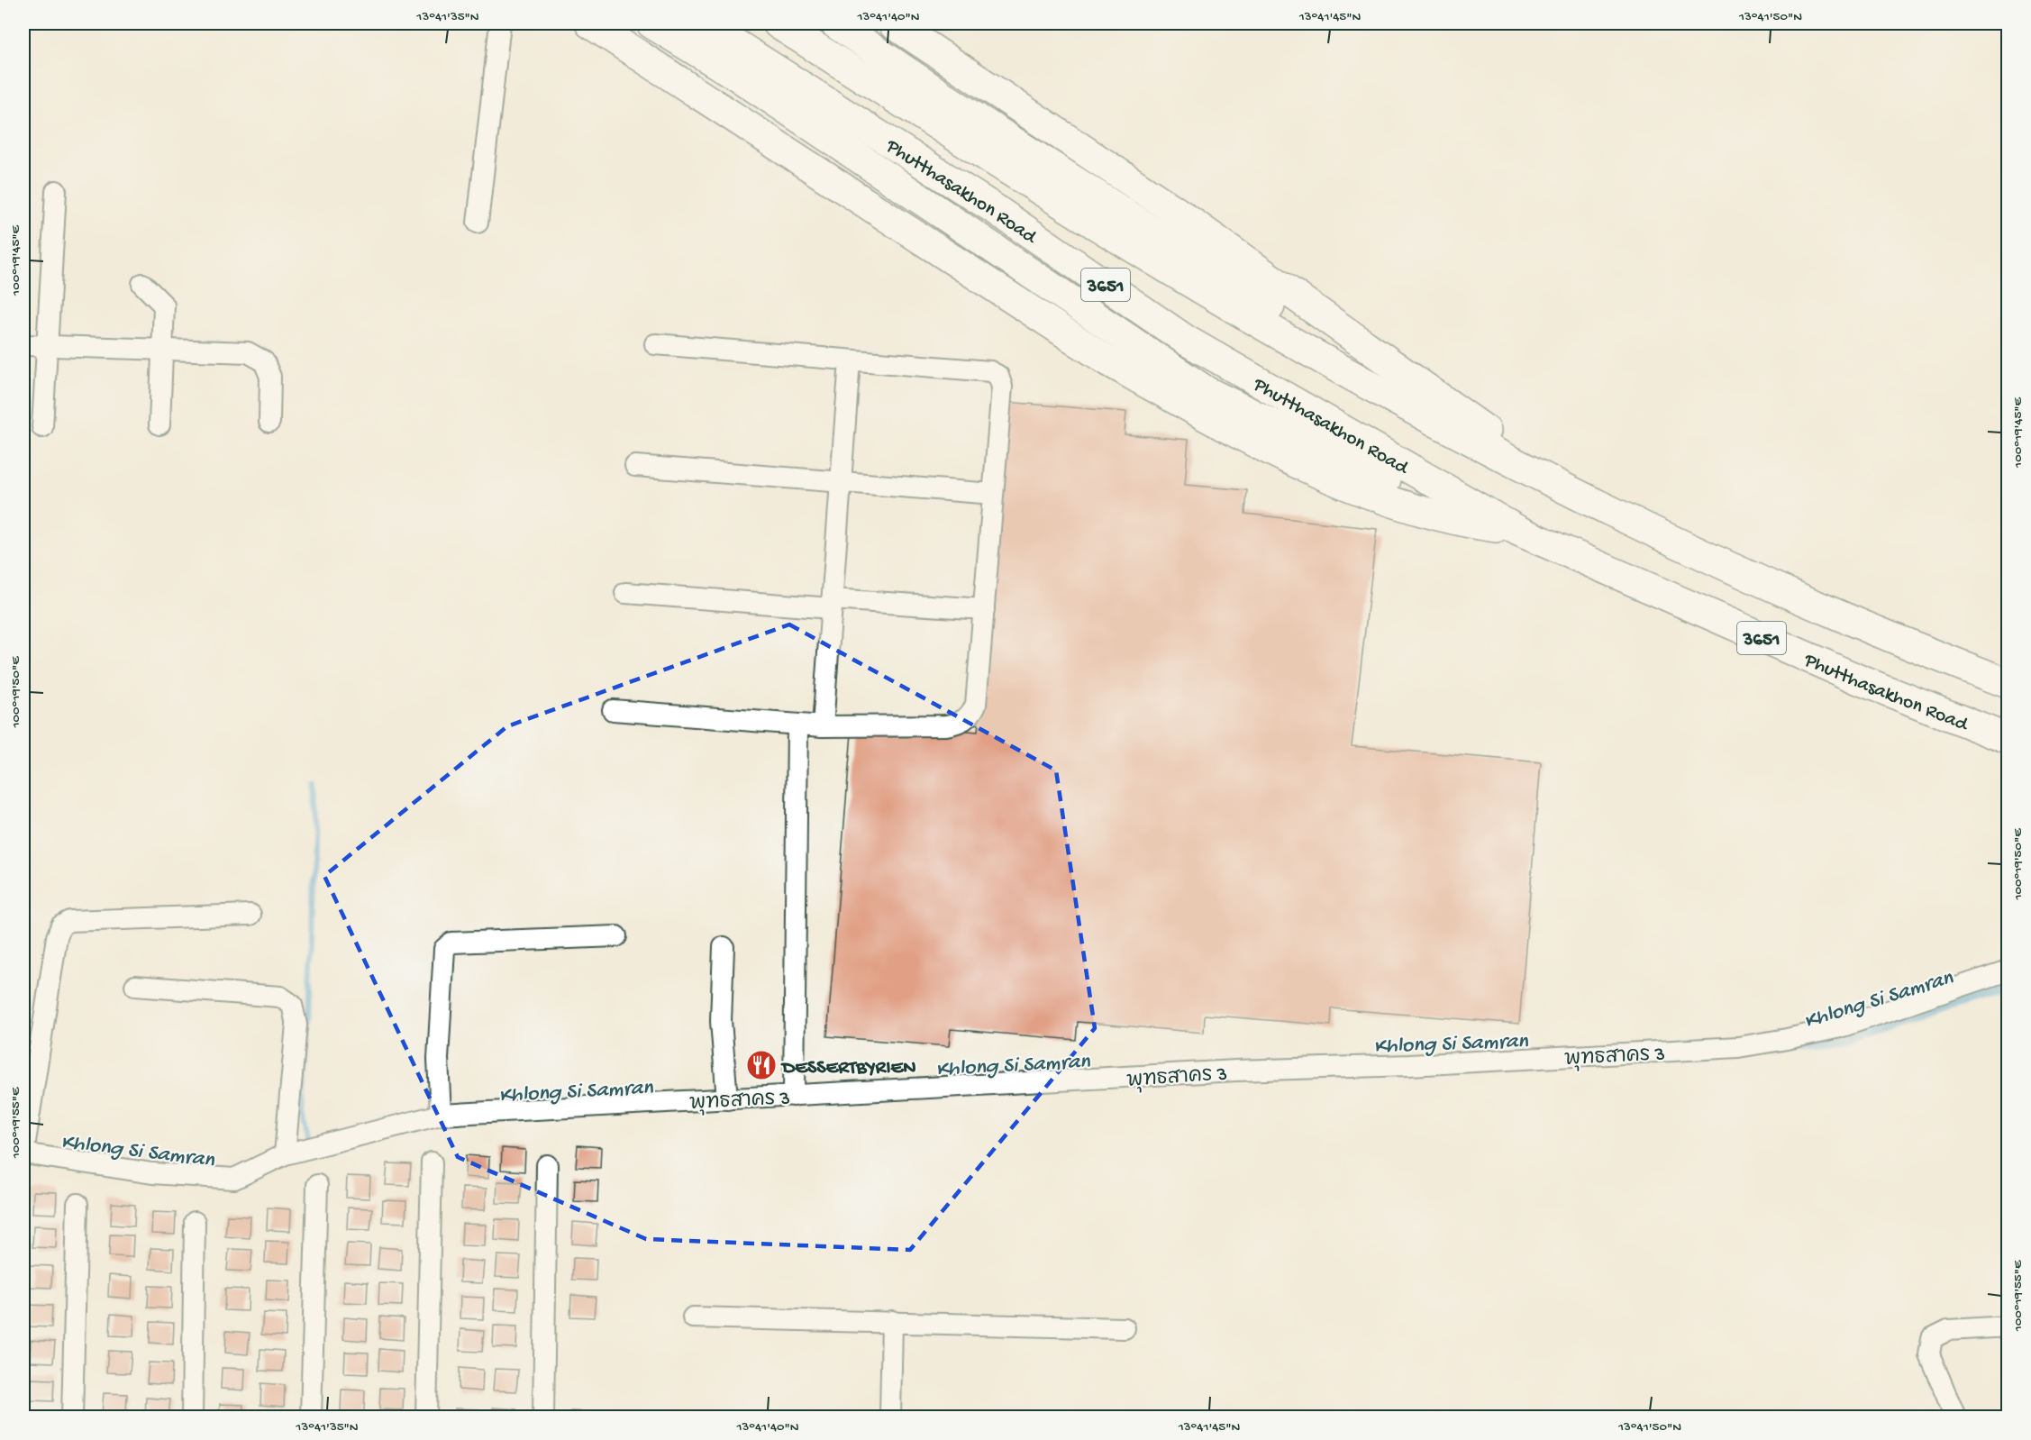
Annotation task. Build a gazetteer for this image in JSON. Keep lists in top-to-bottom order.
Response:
{
  "streets": {
    "main road": ["Phutthasakhon Road", "3651"],
    "street": ["พุทธสาคร 3"]
  },
  "water": ["Khlong Si Samran"],
  "places": {
    "restaurant": ["DESSERTBYRIEN"]
  },
  "coordinates": [
    "13°41'35\"N",
    "13°41'40\"N",
    "13°41'45\"N",
    "13°41'50\"N",
    "100°19'45\"E",
    "100°19'50\"E",
    "100°19'55\"E"
  ]
}
